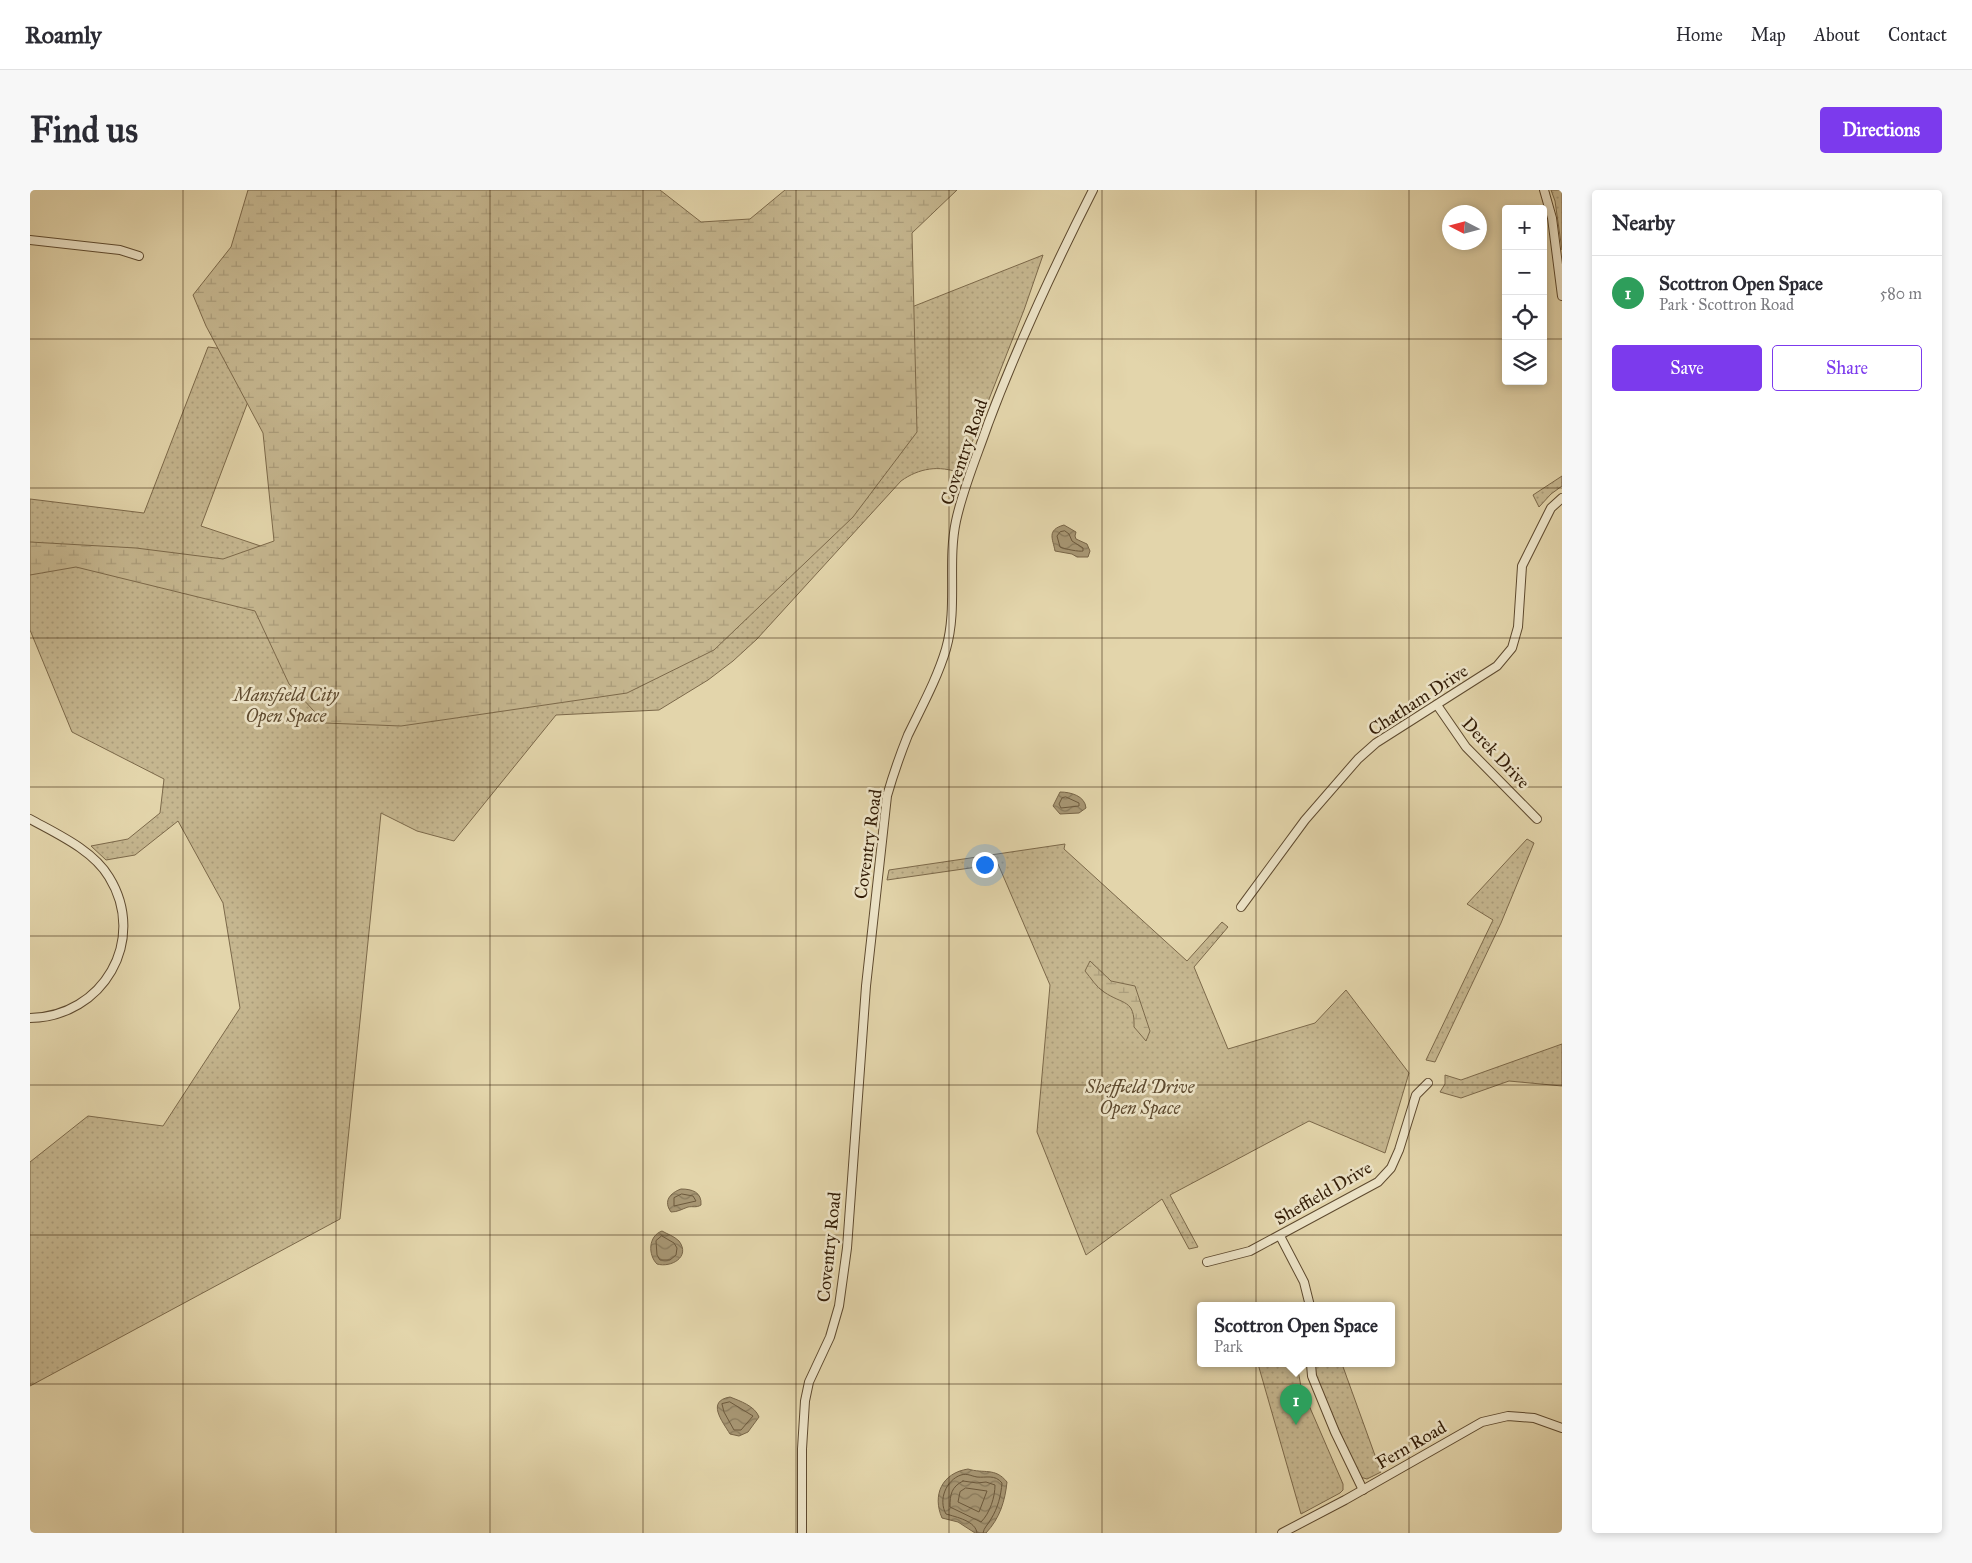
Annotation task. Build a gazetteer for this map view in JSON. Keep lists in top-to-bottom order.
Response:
{
  "streets": {
    "street": [
      "Coventry Road",
      "Chatham Drive",
      "Derek Drive",
      "Sheffield Drive",
      "Fern Road"
    ]
  },
  "crossings": [
    ["Chatham Drive", "Derek Drive"]
  ],
  "parks": ["Mansfield City Open Space", "Sheffield Drive Open Space"],
  "north": "left",
  "page": {
    "header": "Roamly",
    "nav": [
      "Home",
      "Map",
      "About",
      "Contact"
    ],
    "buttons": [
      "Directions",
      ["Save", "Share"]
    ],
    "title": "Find us",
    "heading": "Nearby",
    "map_buttons": ["+", "−"],
    "list": [
      {
        "mark": "1",
        "name": "Scottron Open Space",
        "note": "Park · Scottron Road",
        "value": "580 m"
      }
    ],
    "popup": ["Scottron Open Space", "Park"],
    "pins": "1"
  }
}
